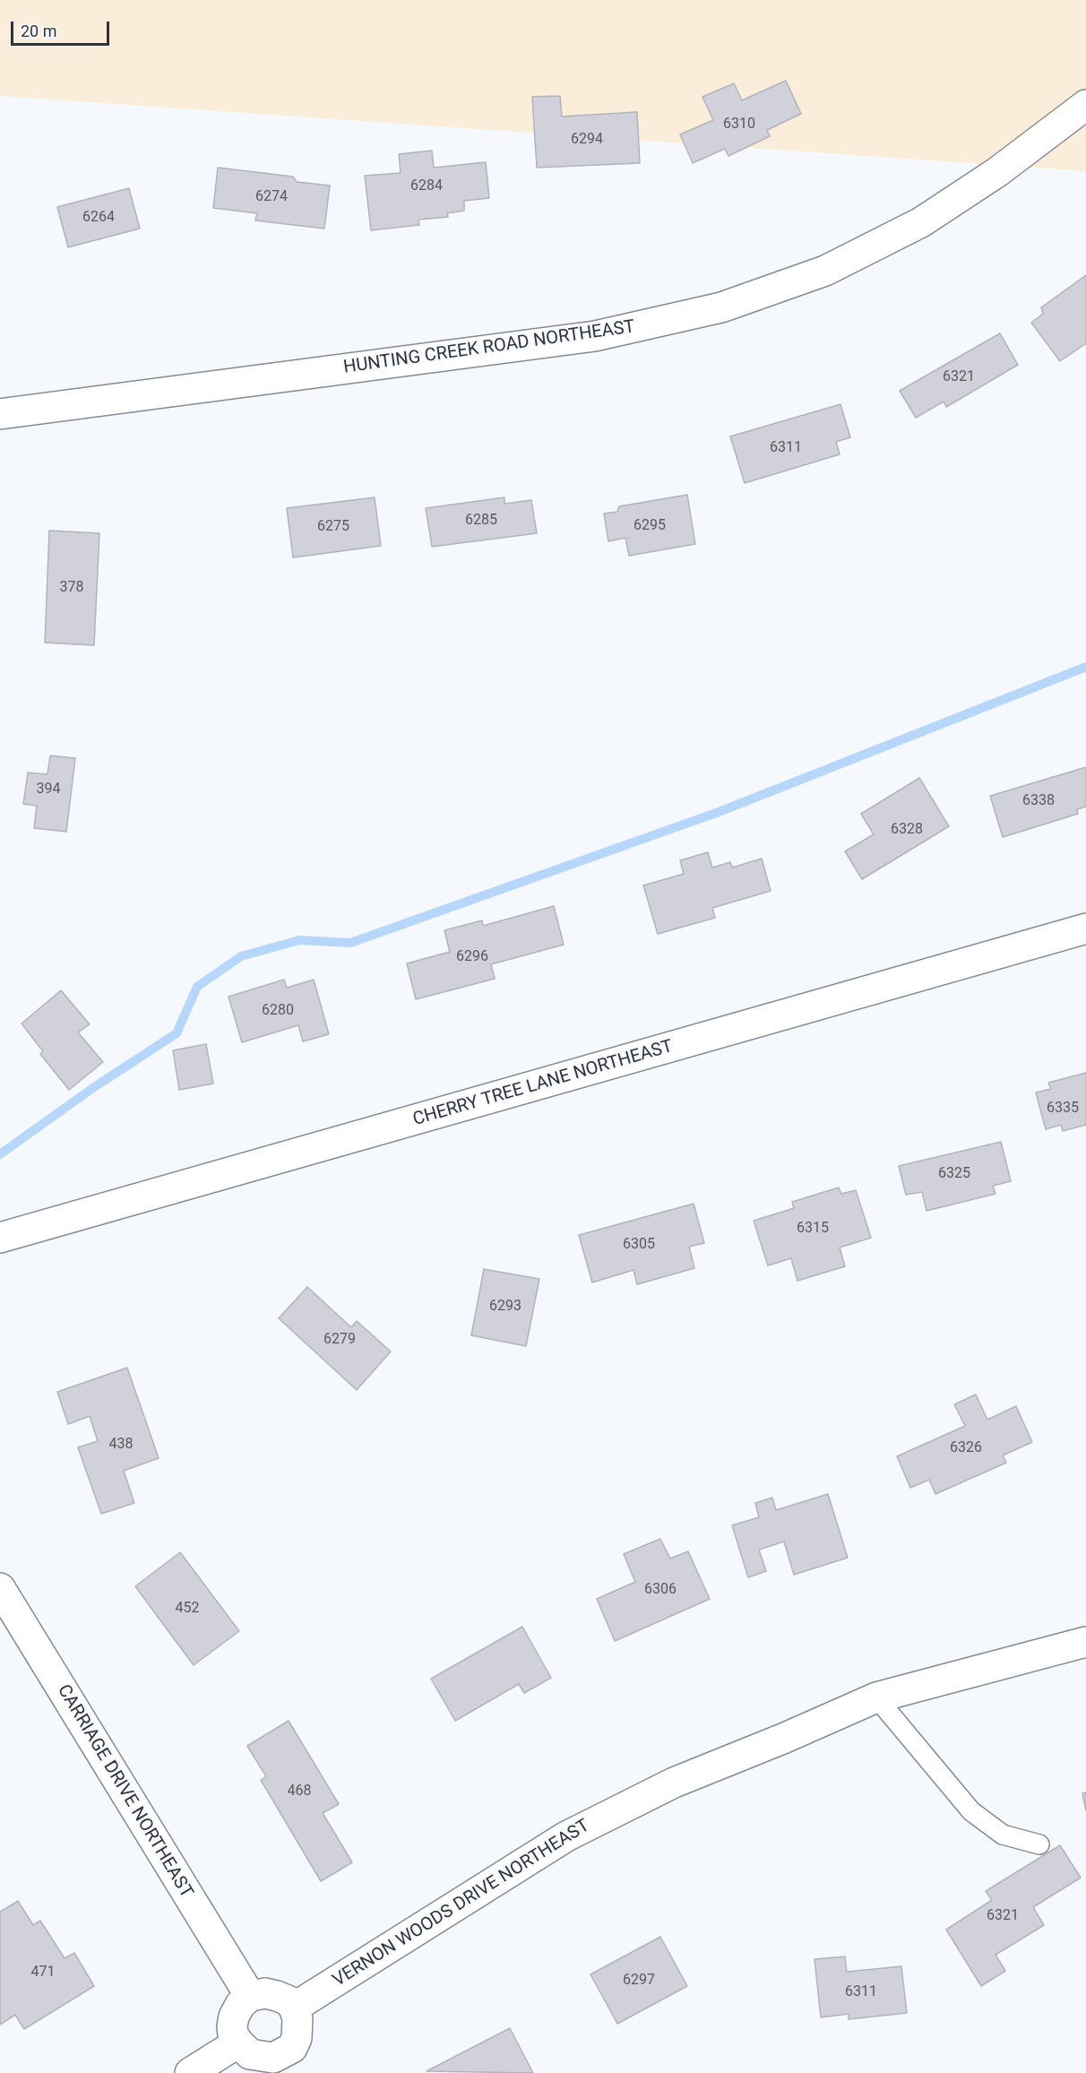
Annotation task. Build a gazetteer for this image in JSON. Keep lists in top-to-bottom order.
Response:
{
  "streets": {
    "street": [
      "HUNTING CREEK ROAD NORTHEAST",
      "CHERRY TREE LANE NORTHEAST",
      "CARRIAGE DRIVE NORTHEAST",
      "VERNON WOODS DRIVE NORTHEAST"
    ]
  },
  "crossings": [
    ["CARRIAGE DRIVE NORTHEAST", "VERNON WOODS DRIVE NORTHEAST"]
  ],
  "house_numbers": [
    "6310",
    "6294",
    "6284",
    "6274",
    "6264",
    "6321",
    "6311",
    "6285",
    "6295",
    "6275",
    "378",
    "394",
    "6338",
    "6328",
    "6296",
    "6280",
    "6335",
    "6325",
    "6315",
    "6305",
    "6293",
    "6279",
    "438",
    "6326",
    "6306",
    "452",
    "468",
    "6321",
    "471",
    "6297",
    "6311"
  ],
  "scale_bar": "20 m"
}
